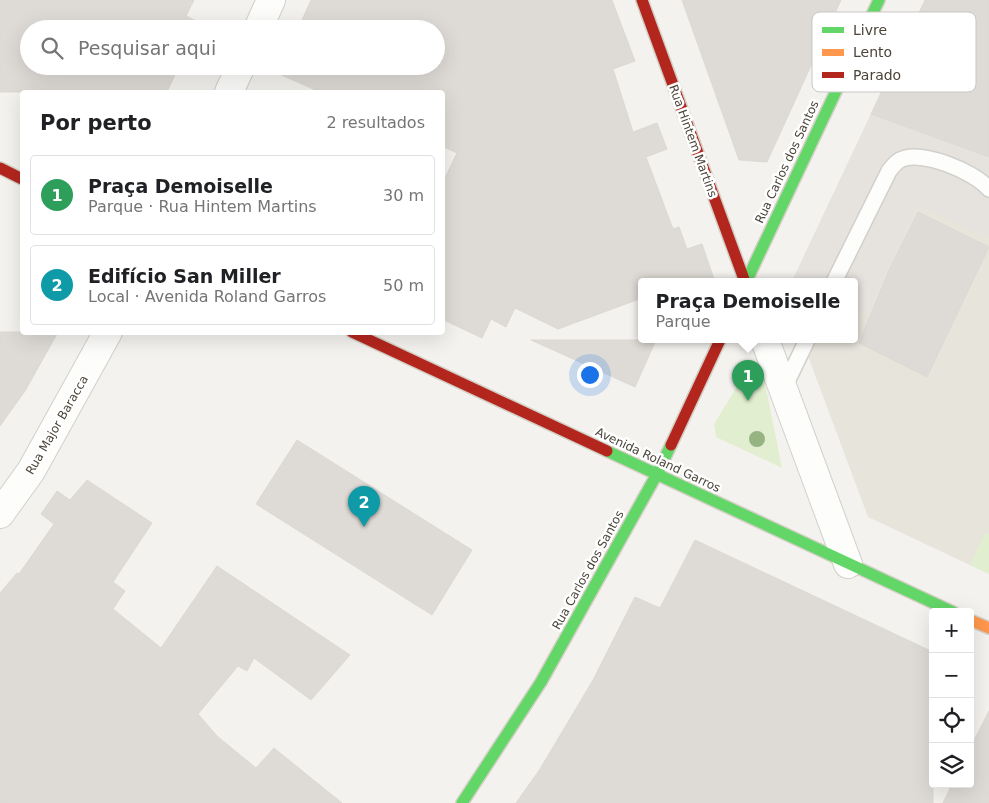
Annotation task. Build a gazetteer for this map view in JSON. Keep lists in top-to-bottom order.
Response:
{
  "streets": {
    "street": [
      "Rua Hintem Martins",
      "Rua Carlos dos Santos",
      "Rua Major Baracca",
      "Avenida Roland Garros"
    ]
  },
  "crossings": [
    ["Rua Carlos dos Santos", "Avenida Roland Garros"]
  ],
  "legend": ["Livre", "Lento", "Parado"],
  "page": {
    "search": "Pesquisar aqui",
    "heading": ["Por perto", "2 resultados"],
    "list": [
      {
        "mark": "1",
        "name": "Praça Demoiselle",
        "note": "Parque · Rua Hintem Martins",
        "value": "30 m"
      },
      {
        "mark": "2",
        "name": "Edifício San Miller",
        "note": "Local · Avenida Roland Garros",
        "value": "50 m"
      }
    ],
    "popup": ["Praça Demoiselle", "Parque"],
    "pins": ["1", "2"],
    "map_buttons": ["+", "−"]
  }
}
